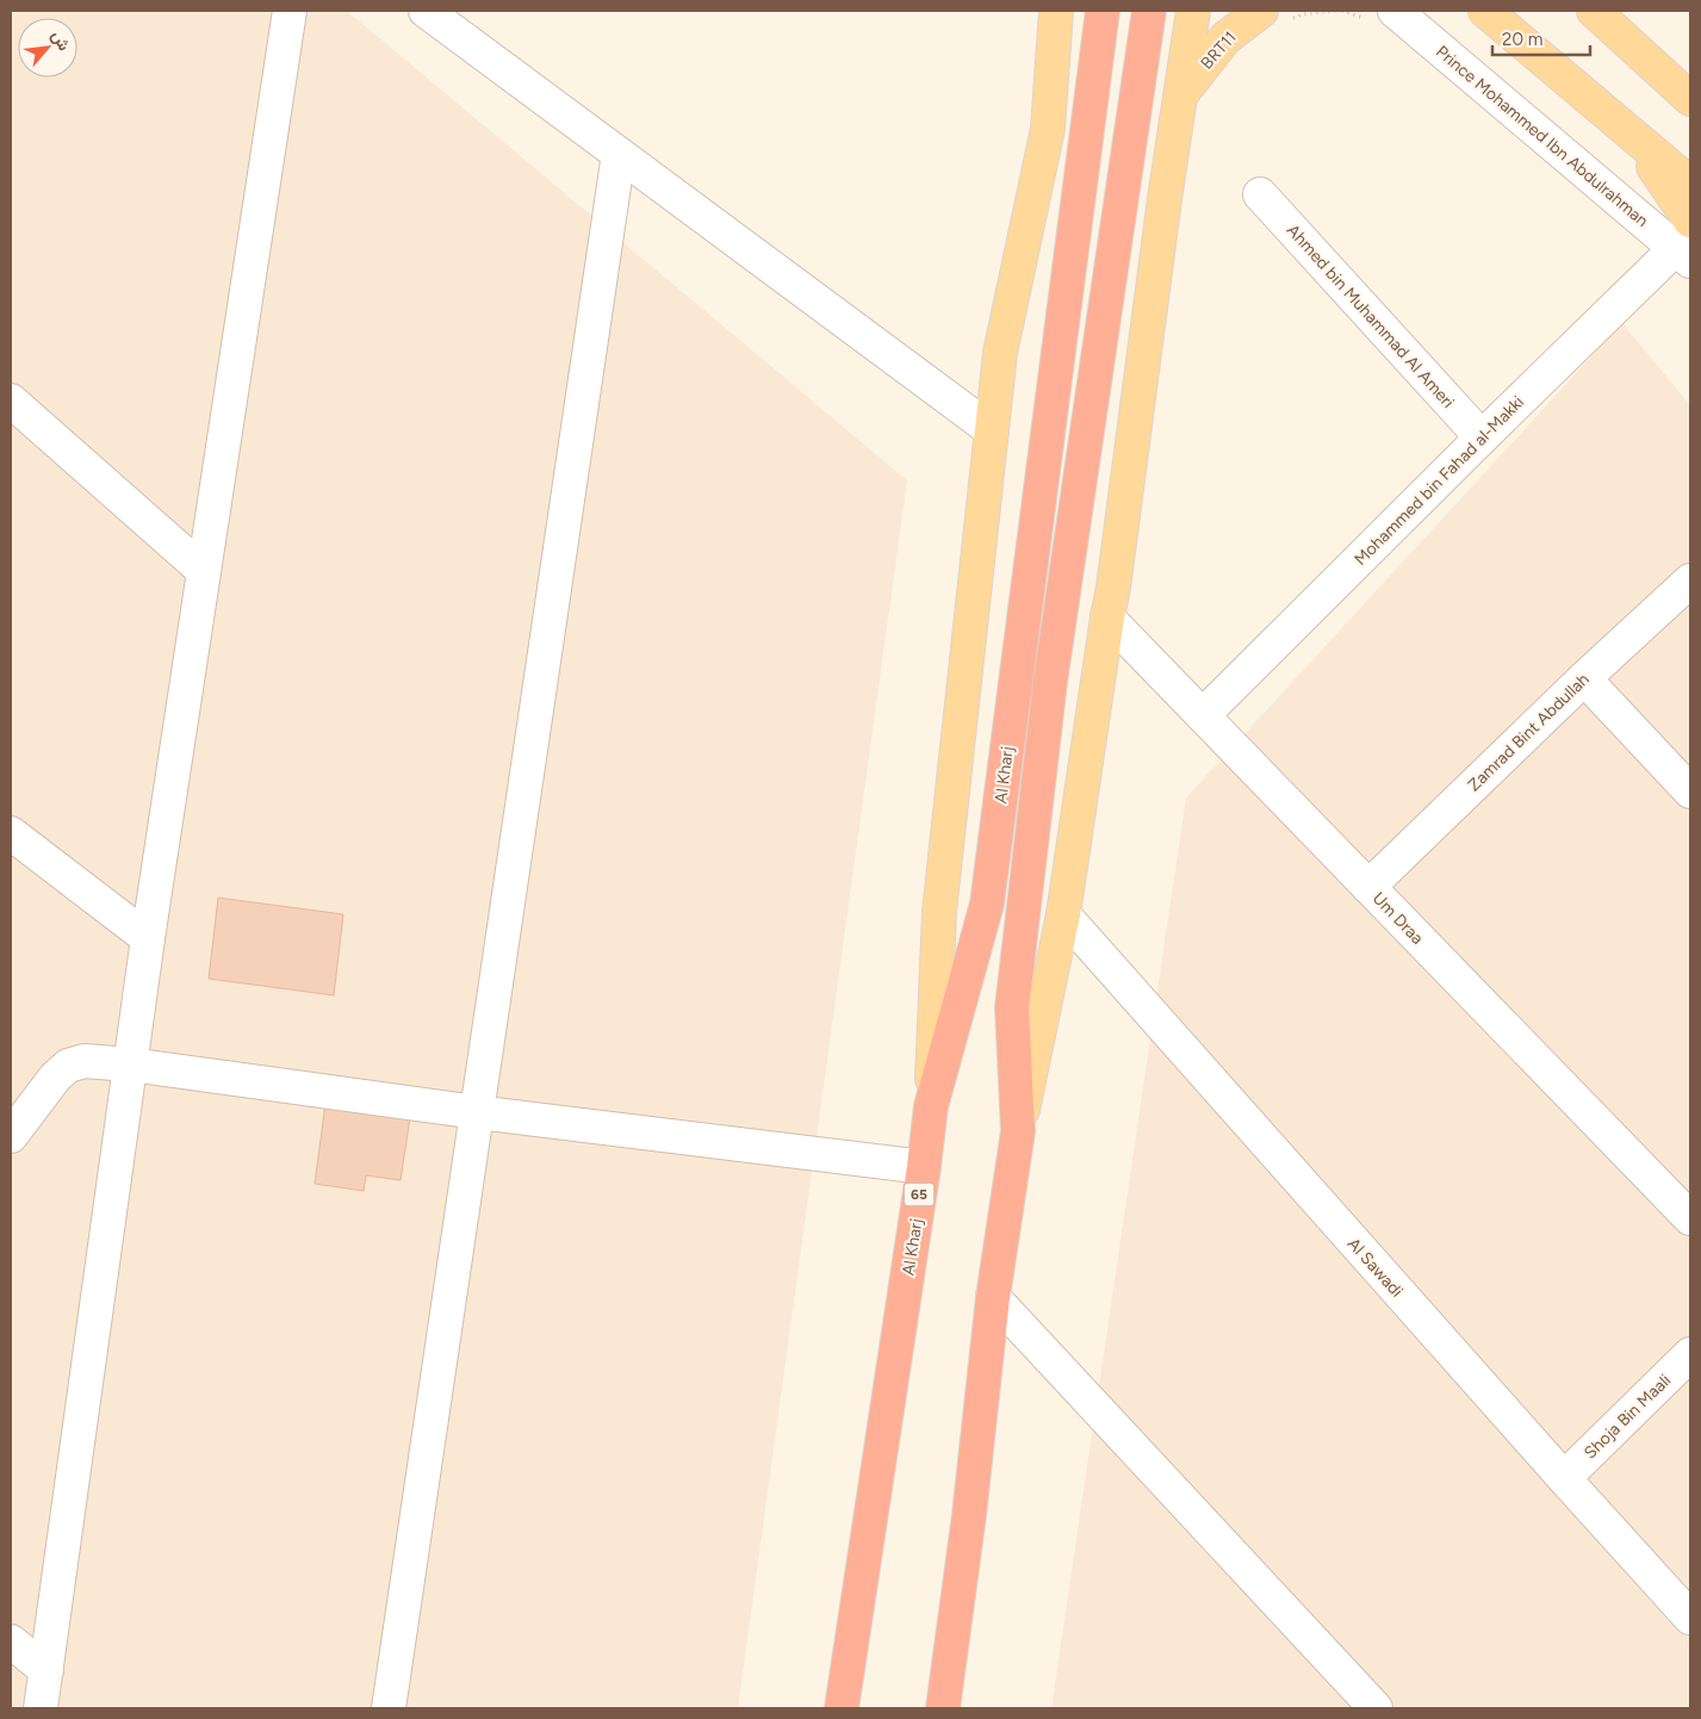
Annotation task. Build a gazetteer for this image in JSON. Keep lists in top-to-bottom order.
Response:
{
  "streets": {
    "highway": ["Al Kharj", "65"],
    "main road": ["BRT11"],
    "street": [
      "Prince Mohammed Ibn Abdulrahman",
      "Ahmed bin Muhammad Al Ameri",
      "Mohammed bin Fahad al-Makki",
      "Zamrad Bint Abdullah",
      "Um Draa",
      "Al Sawadi",
      "Shoja Bin Maali"
    ]
  },
  "crossings": [
    ["Prince Mohammed Ibn Abdulrahman", "Mohammed bin Fahad al-Makki"],
    ["Ahmed bin Muhammad Al Ameri", "Mohammed bin Fahad al-Makki"],
    ["Mohammed bin Fahad al-Makki", "Um Draa"],
    ["Zamrad Bint Abdullah", "Um Draa"],
    ["Al Sawadi", "Shoja Bin Maali"]
  ],
  "scale_bar": "20 m",
  "north": "top right"
}
